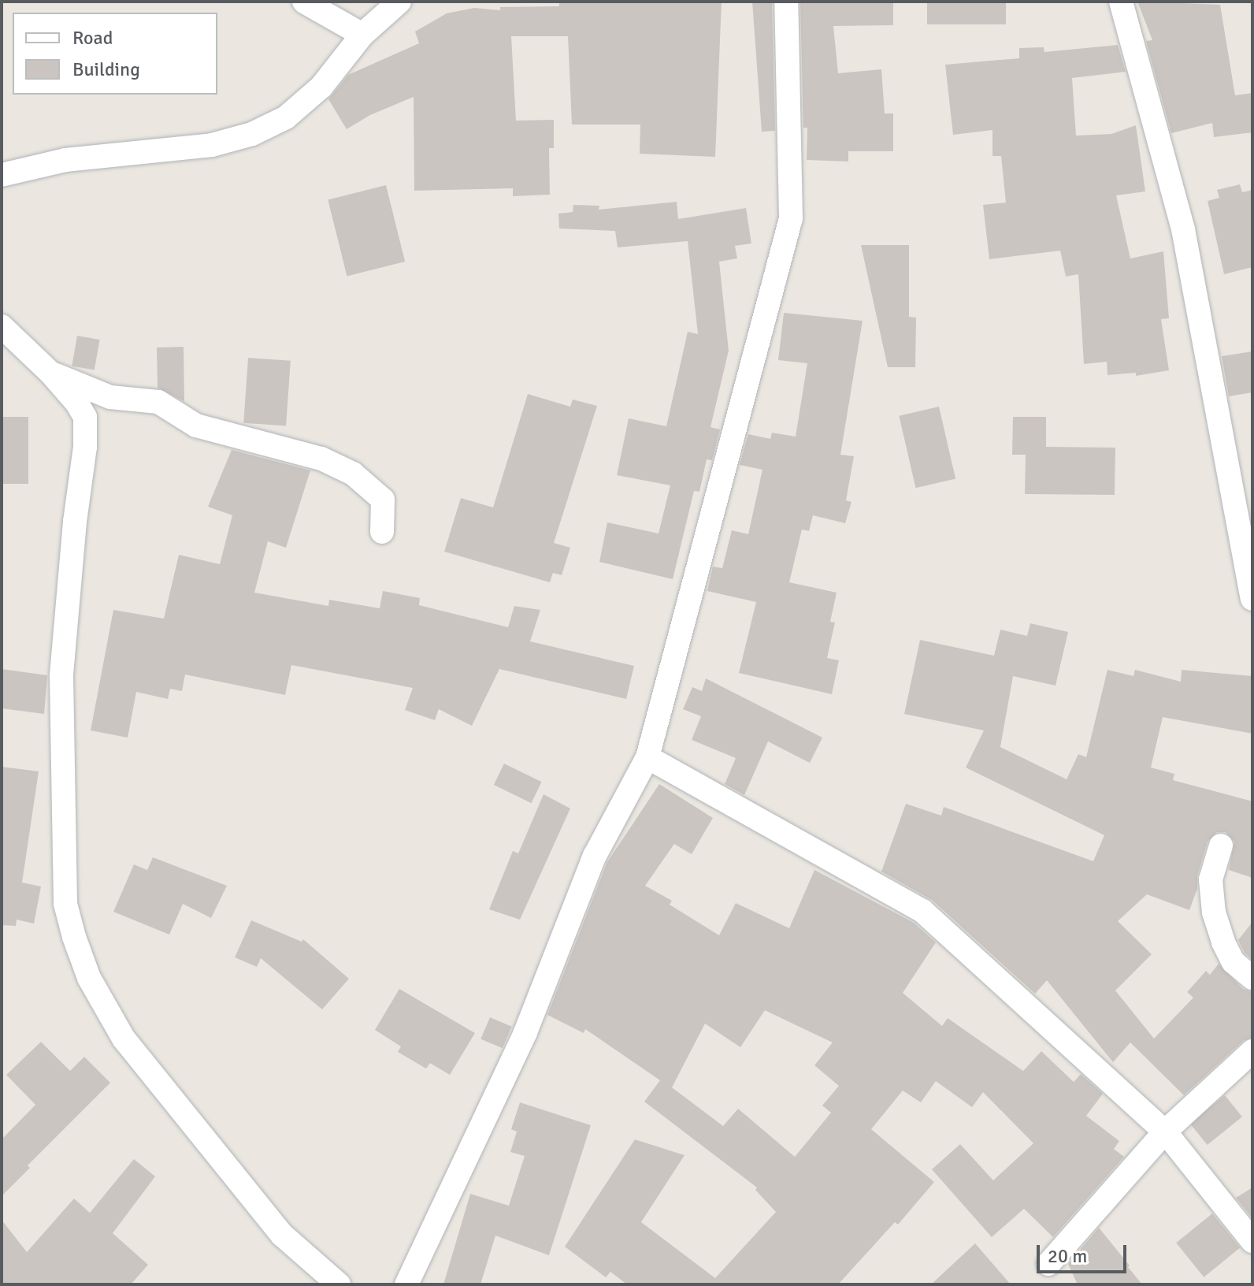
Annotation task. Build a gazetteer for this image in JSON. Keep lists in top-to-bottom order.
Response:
{
  "legend": ["Road", "Building"],
  "scale_bar": "20 m"
}
